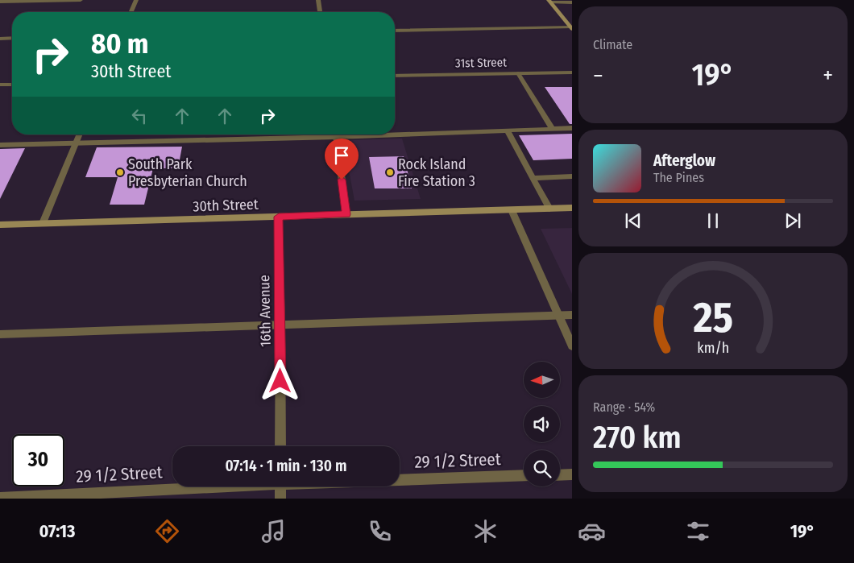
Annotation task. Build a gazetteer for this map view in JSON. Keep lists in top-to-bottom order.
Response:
{
  "streets": {
    "street": [
      "31st Street",
      "30th Street",
      "16th Avenue",
      "29 1/2 Street"
    ]
  },
  "crossings": [
    ["30th Street", "16th Avenue"]
  ],
  "places": ["South Park Presbyterian Church", "Rock Island Fire Station 3"],
  "north": "left",
  "page": {
    "tile": [
      "Climate",
      ["Range · 54%", "270 km"]
    ],
    "turn": ["80 m", "30th Street"],
    "heat": ["−", "19°", "+"],
    "song": ["Afterglow", "The Pines"],
    "limit": "30",
    "trip": "07:14 · 1 min · 130 m",
    "tabs": ["07:13", "19°"],
    "gauge": ["25", "km/h"]
  }
}
